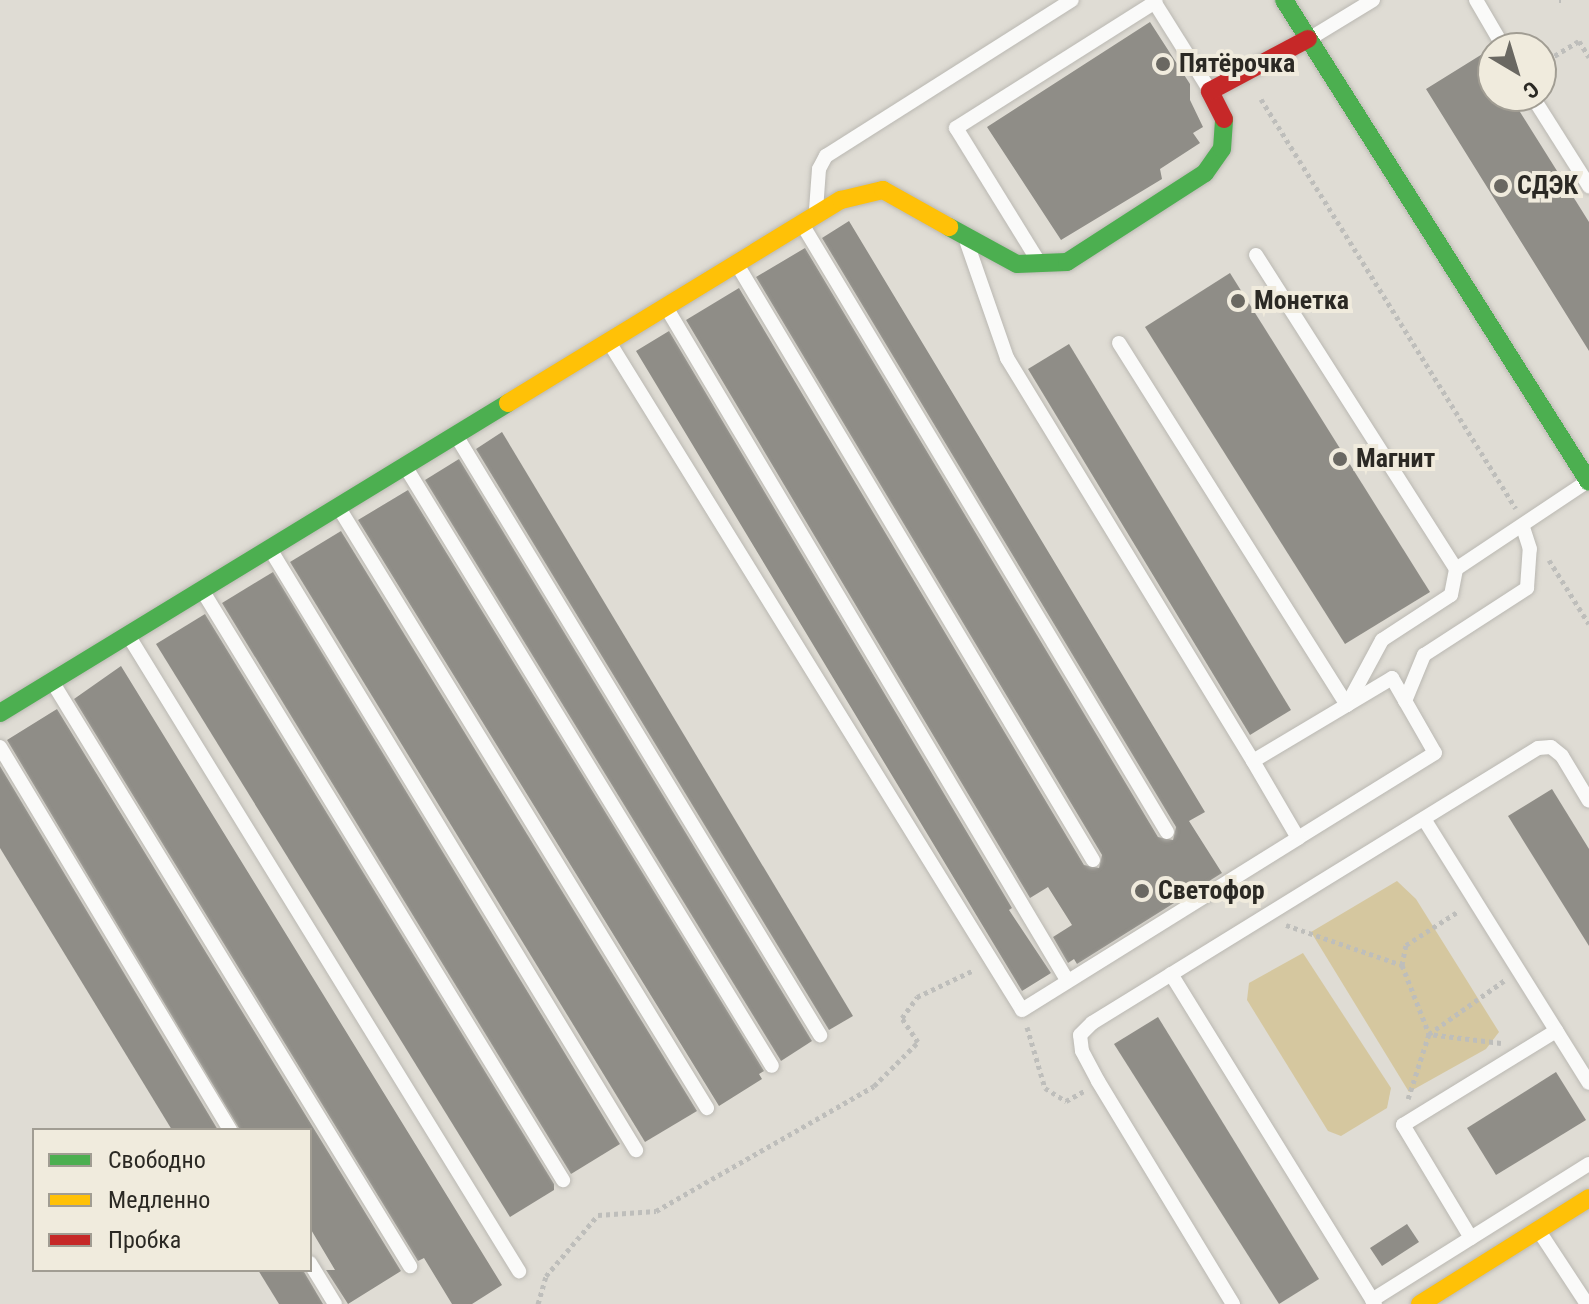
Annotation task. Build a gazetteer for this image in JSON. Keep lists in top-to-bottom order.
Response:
{
  "places": [
    "Пятёрочка",
    "СДЭК",
    "Монетка",
    "Магнит",
    "Светофор"
  ],
  "legend": ["Свободно", "Медленно", "Пробка"],
  "north": "bottom right"
}
